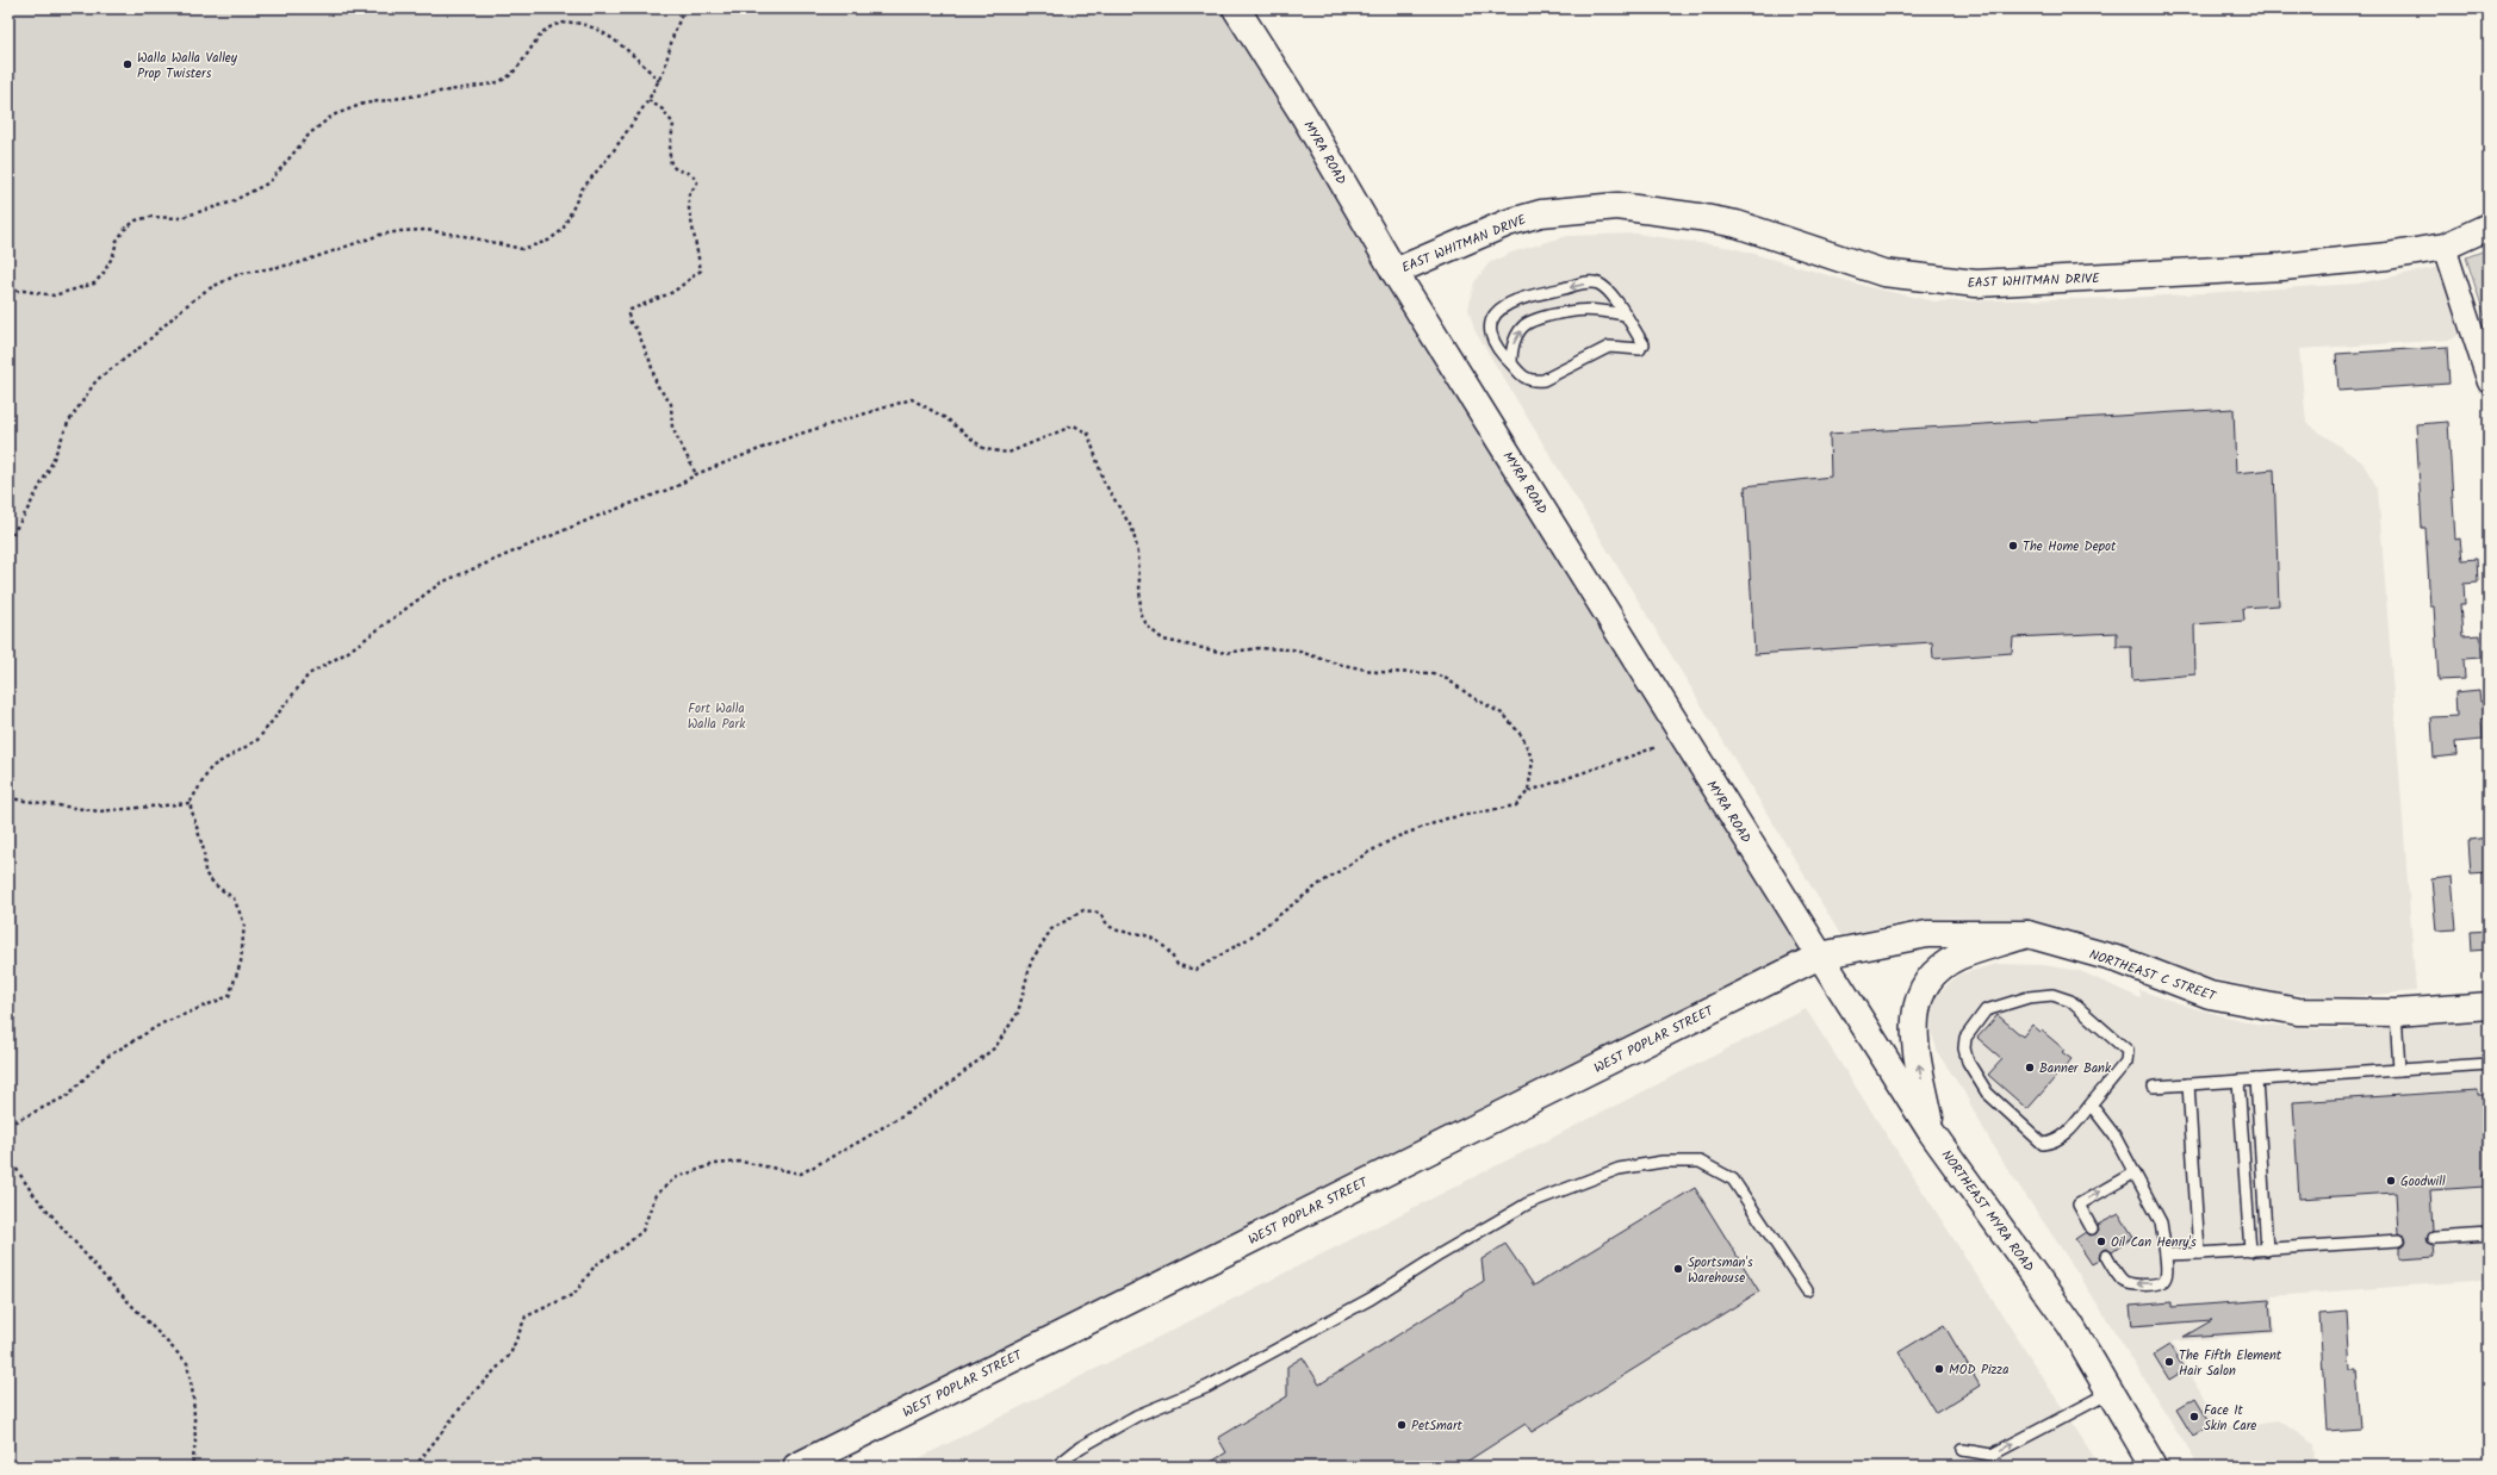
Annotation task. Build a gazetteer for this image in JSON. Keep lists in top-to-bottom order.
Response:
{
  "streets": {
    "main road": [
      "MYRA ROAD",
      "EAST WHITMAN DRIVE",
      "NORTHEAST C STREET",
      "WEST POPLAR STREET",
      "NORTHEAST MYRA ROAD"
    ]
  },
  "crossings": [
    ["MYRA ROAD", "EAST WHITMAN DRIVE"],
    ["MYRA ROAD", "NORTHEAST C STREET"],
    ["MYRA ROAD", "WEST POPLAR STREET"],
    ["MYRA ROAD", "NORTHEAST MYRA ROAD"],
    ["NORTHEAST C STREET", "WEST POPLAR STREET"],
    ["NORTHEAST C STREET", "NORTHEAST MYRA ROAD"],
    ["WEST POPLAR STREET", "NORTHEAST MYRA ROAD"]
  ],
  "parks": ["Fort Walla Walla Park"],
  "places": [
    "Walla Walla Valley Prop Twisters",
    "The Home Depot",
    "Banner Bank",
    "Goodwill",
    "Oil Can Henry's",
    "Sportsman's Warehouse",
    "The Fifth Element Hair Salon",
    "MOD Pizza",
    "Face It Skin Care",
    "PetSmart"
  ]
}
